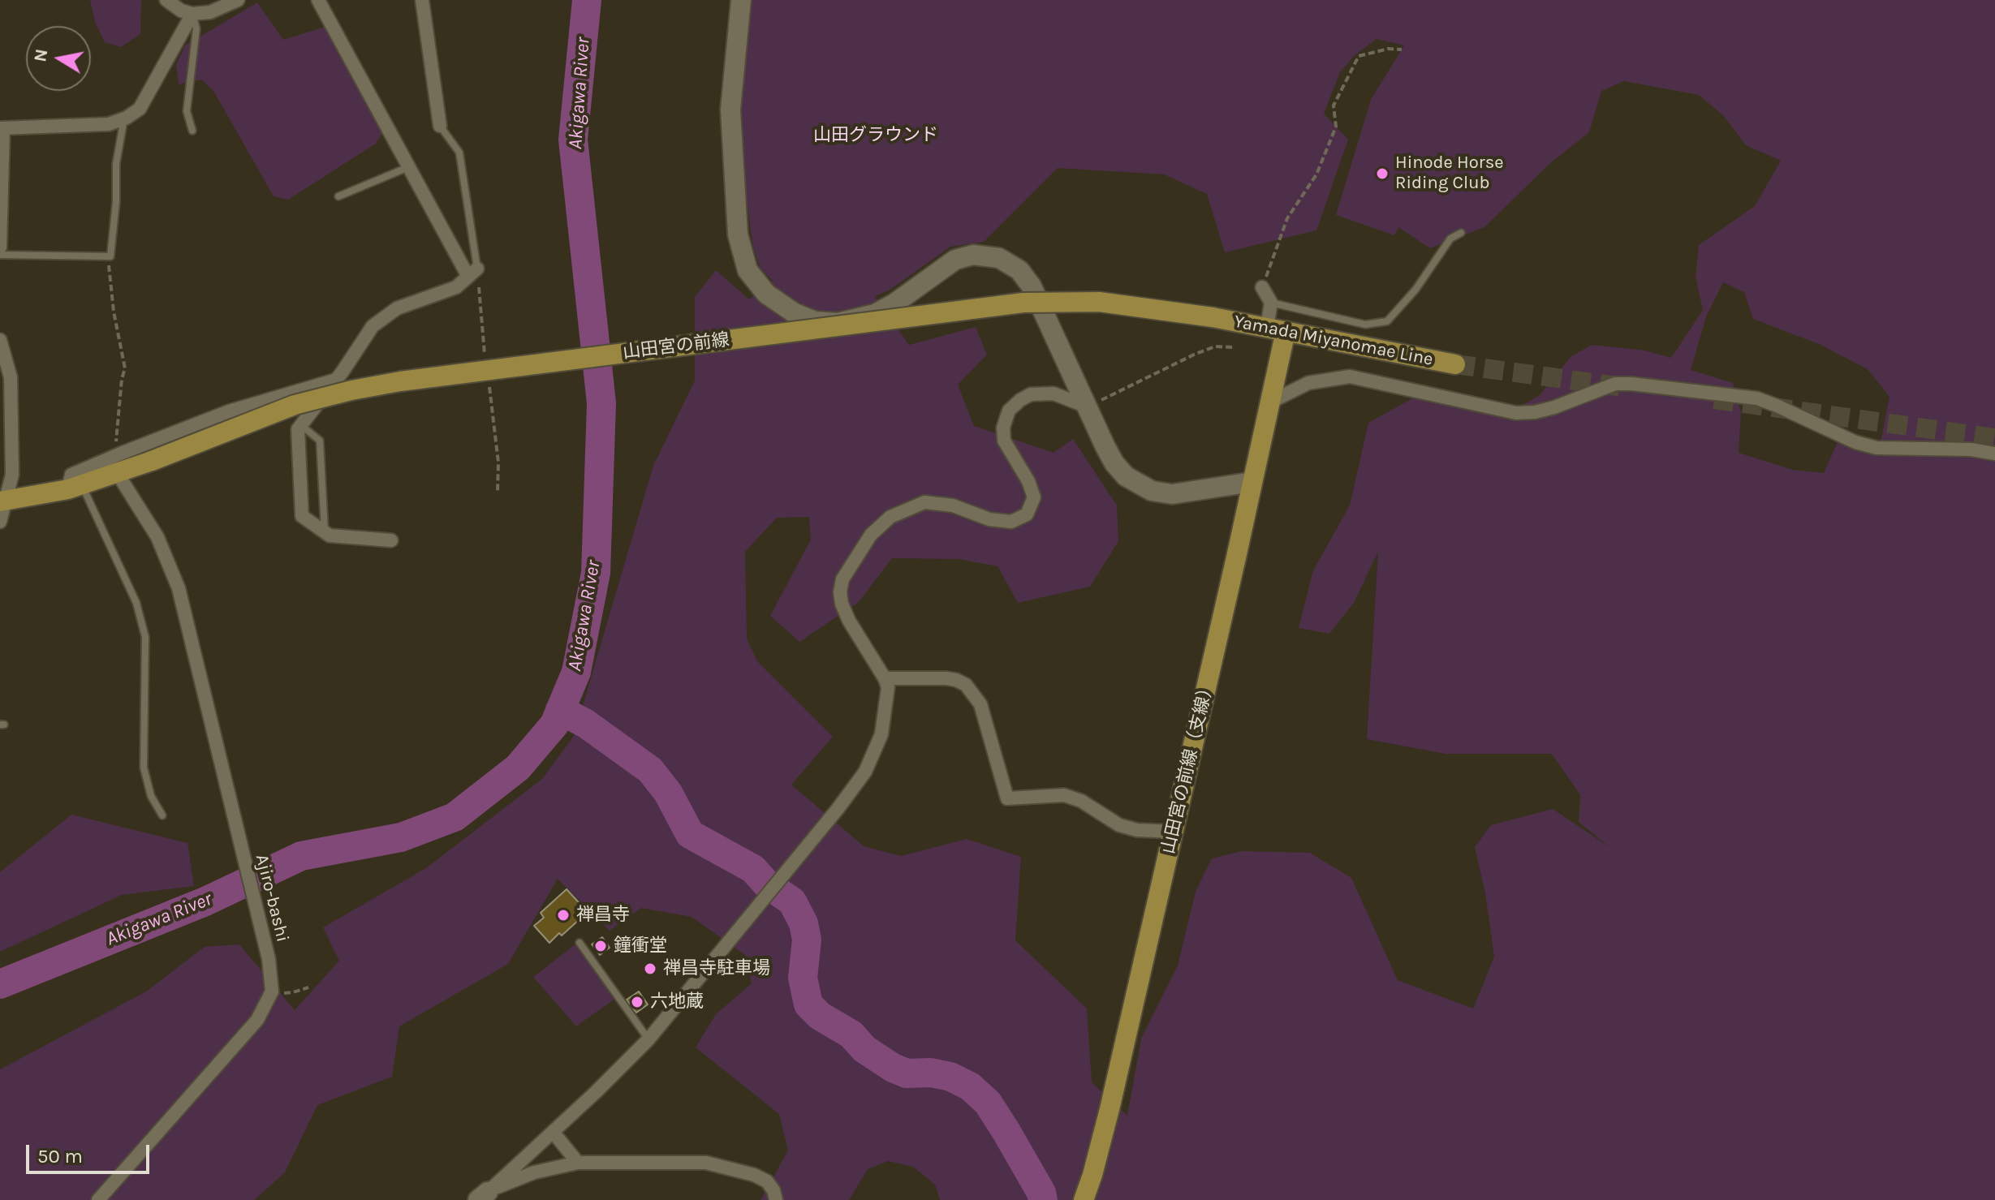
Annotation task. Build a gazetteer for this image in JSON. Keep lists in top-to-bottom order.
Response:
{
  "streets": {
    "main road": ["Yamada Miyanomae Line", "山田宮の前線", "山田宮の前線（支線）"],
    "street": ["Ajiro-bashi"]
  },
  "crossings": [
    ["Yamada Miyanomae Line", "山田宮の前線"],
    ["Yamada Miyanomae Line", "山田宮の前線（支線）"],
    ["山田宮の前線", "Ajiro-bashi"]
  ],
  "water": ["Akigawa River"],
  "parks": ["山田グラウンド"],
  "places": [
    "Hinode Horse Riding Club",
    "禅昌寺",
    "鐘衝堂",
    "禅昌寺駐車場",
    "六地蔵"
  ],
  "scale_bar": "50 m",
  "north": "left"
}
